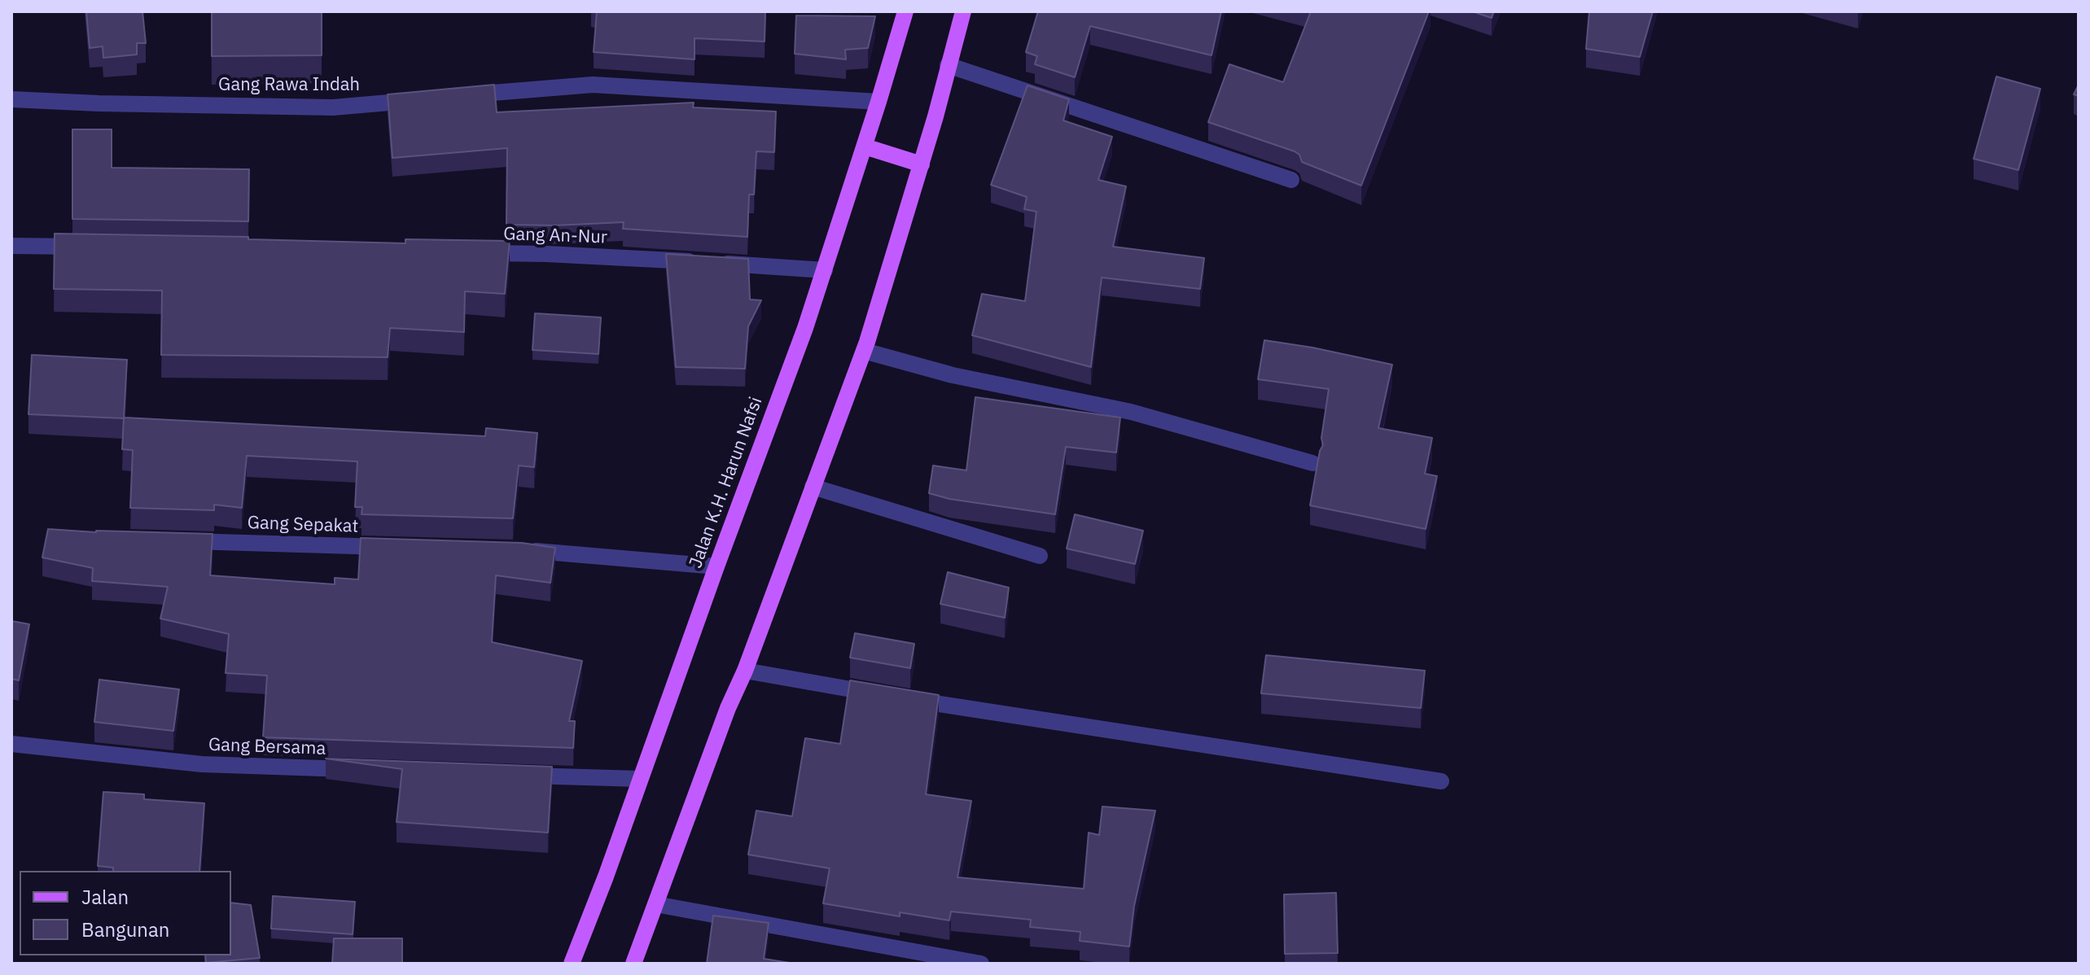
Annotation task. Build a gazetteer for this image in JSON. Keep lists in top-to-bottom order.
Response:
{
  "streets": {
    "main road": ["Jalan K.H. Harun Nafsi"],
    "street": [
      "Gang Rawa Indah",
      "Gang An-Nur",
      "Gang Sepakat",
      "Gang Bersama"
    ]
  },
  "crossings": [
    ["Gang An-Nur", "Jalan K.H. Harun Nafsi"]
  ],
  "legend": ["Jalan", "Bangunan"]
}
